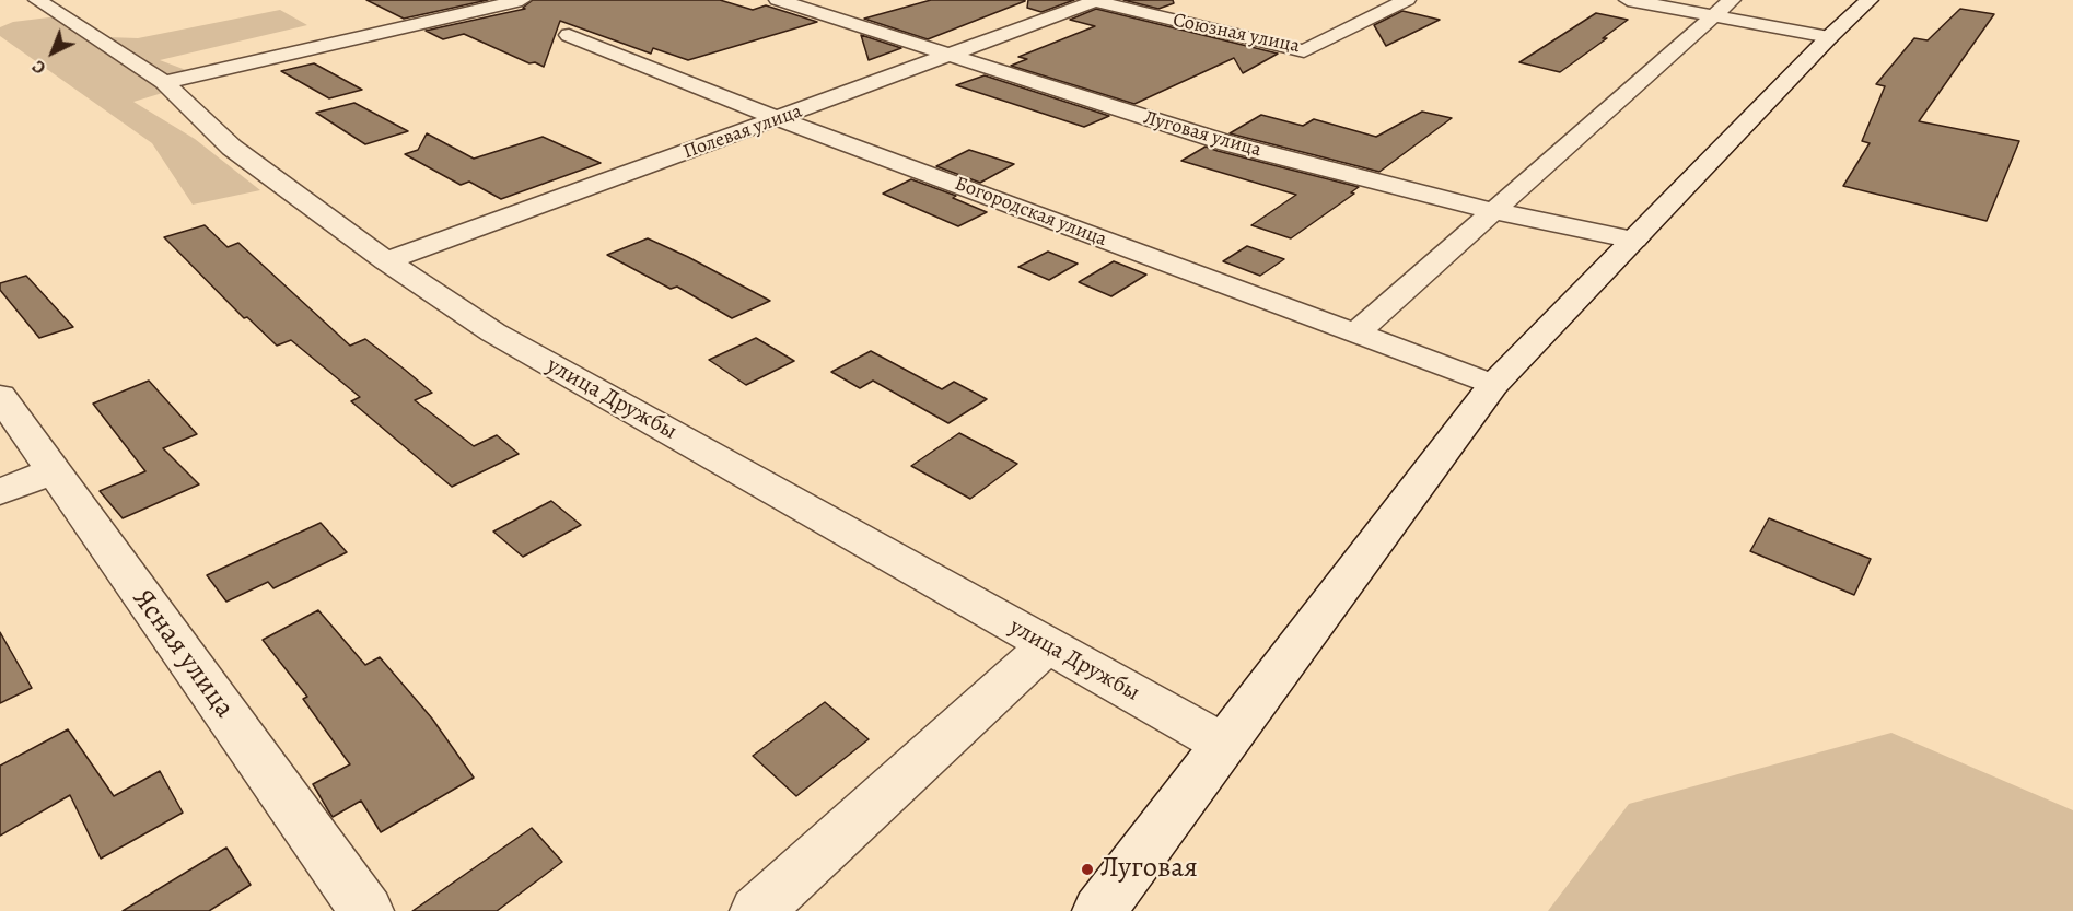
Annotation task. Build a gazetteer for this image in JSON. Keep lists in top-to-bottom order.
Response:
{
  "streets": {
    "street": [
      "Союзная улица",
      "Полевая улица",
      "Луговая улица",
      "Богородская улица",
      "улица Дружбы",
      "Ясная улица"
    ]
  },
  "crossings": [
    ["Союзная улица", "Полевая улица"],
    ["Полевая улица", "Луговая улица"],
    ["Полевая улица", "Богородская улица"],
    ["Полевая улица", "улица Дружбы"]
  ],
  "places": ["Луговая"],
  "north": "bottom left"
}
